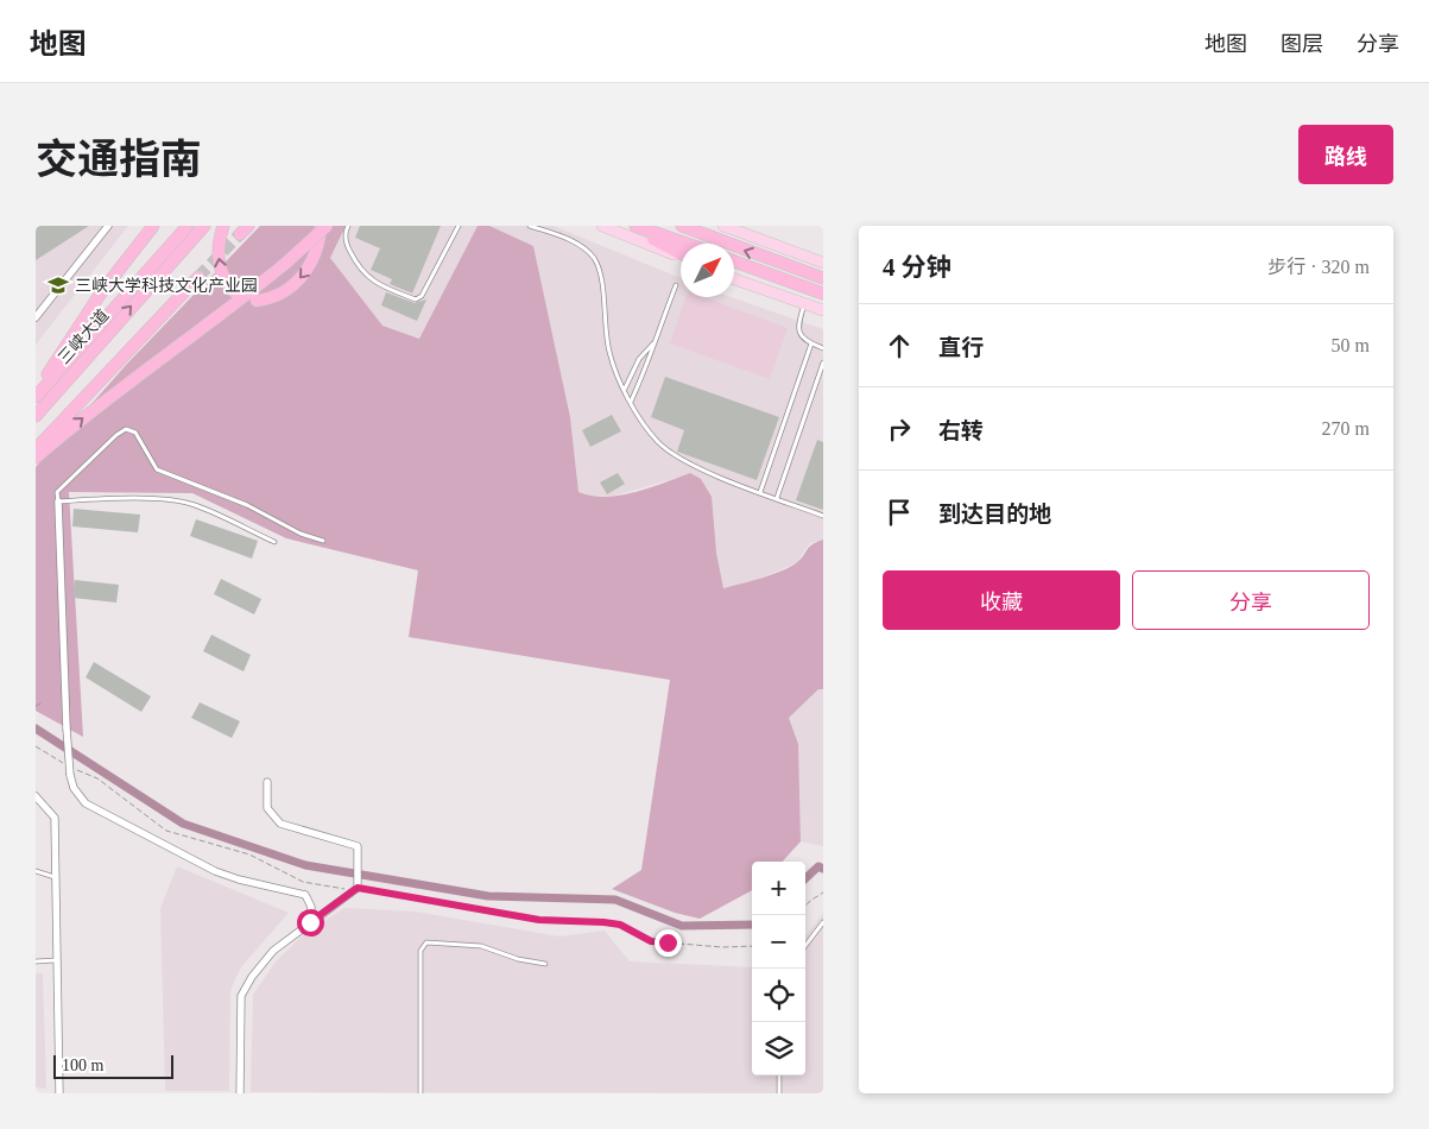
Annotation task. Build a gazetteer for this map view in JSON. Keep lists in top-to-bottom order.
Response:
{
  "streets": {
    "highway": ["三峡大道"]
  },
  "places": {
    "school or university": ["三峡大学科技文化产业园"]
  },
  "scale_bar": "100 m",
  "north": "top right",
  "page": {
    "header": "地图",
    "nav": ["地图", "图层", "分享"],
    "title": "交通指南",
    "buttons": [
      "路线",
      ["收藏", "分享"]
    ],
    "heading": ["4 分钟", "步行 · 320 m"],
    "list": [
      ["直行", "50 m"],
      ["右转", "270 m"],
      "到达目的地"
    ],
    "map_buttons": ["+", "−"],
    "scale": "100 m"
  }
}
